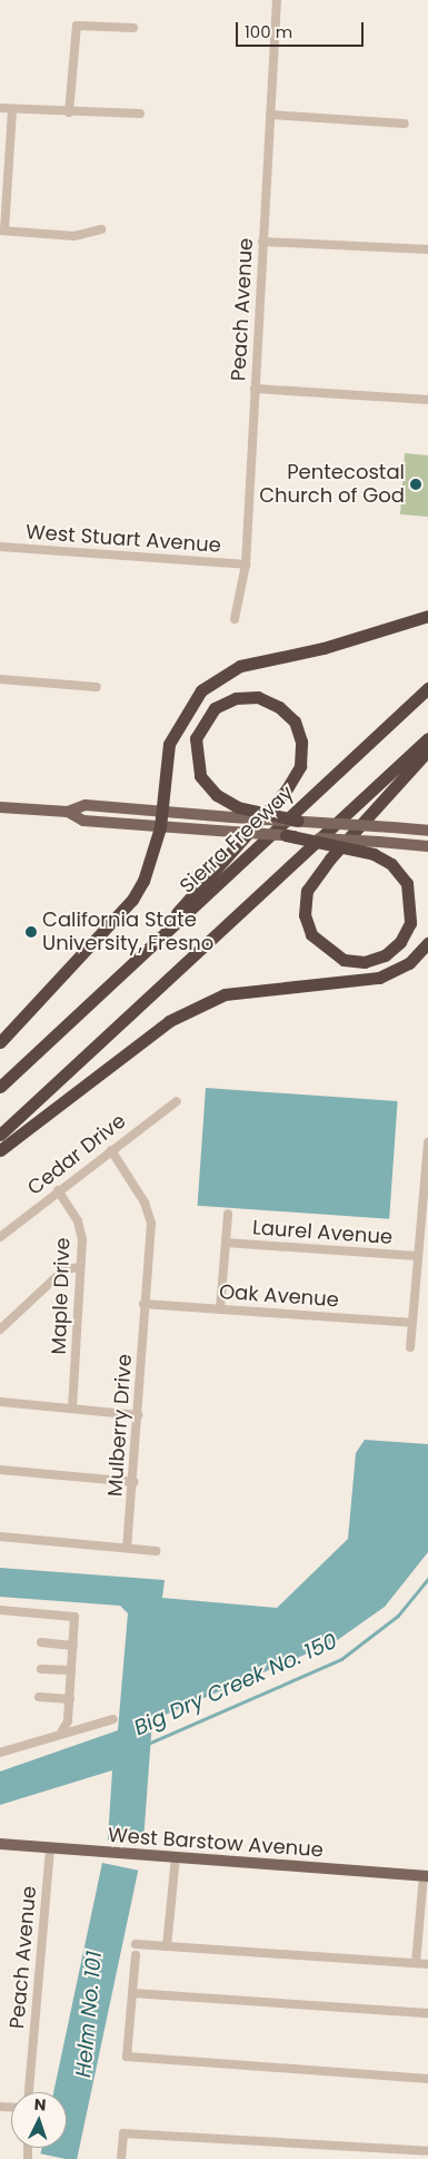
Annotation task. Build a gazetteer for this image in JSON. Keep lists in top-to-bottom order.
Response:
{
  "streets": {
    "highway": ["Sierra Freeway"],
    "main road": ["West Barstow Avenue"],
    "street": [
      "Peach Avenue",
      "West Stuart Avenue",
      "Cedar Drive",
      "Laurel Avenue",
      "Maple Drive",
      "Oak Avenue",
      "Mulberry Drive"
    ]
  },
  "crossings": [
    ["Peach Avenue", "West Stuart Avenue"],
    ["Peach Avenue", "West Barstow Avenue"],
    ["Cedar Drive", "Maple Drive"],
    ["Cedar Drive", "Mulberry Drive"],
    ["Oak Avenue", "Mulberry Drive"]
  ],
  "water": ["Big Dry Creek No. 150", "Helm No. 101"],
  "places": ["Pentecostal Church of God", "California State University, Fresno"],
  "scale_bar": "100 m",
  "north": "top"
}
